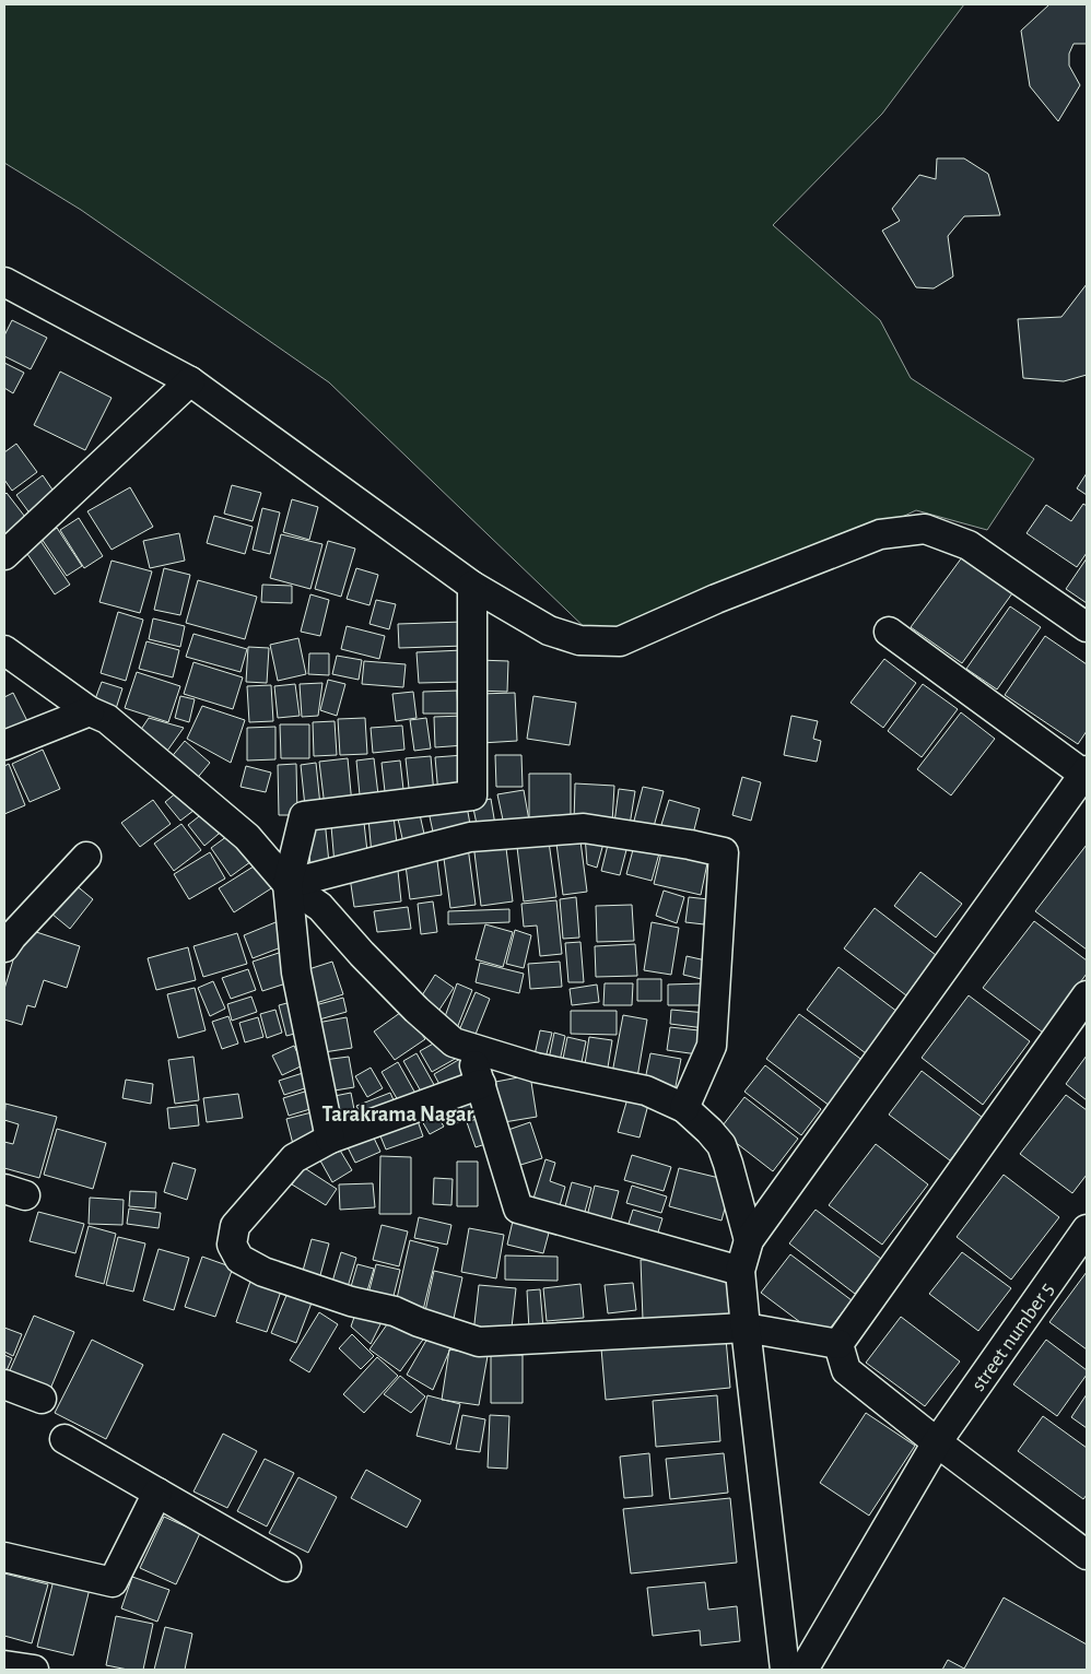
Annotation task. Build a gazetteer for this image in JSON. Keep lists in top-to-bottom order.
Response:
{
  "streets": {
    "street": ["street number 5"]
  },
  "districts": ["Tarakrama Nagar"]
}
